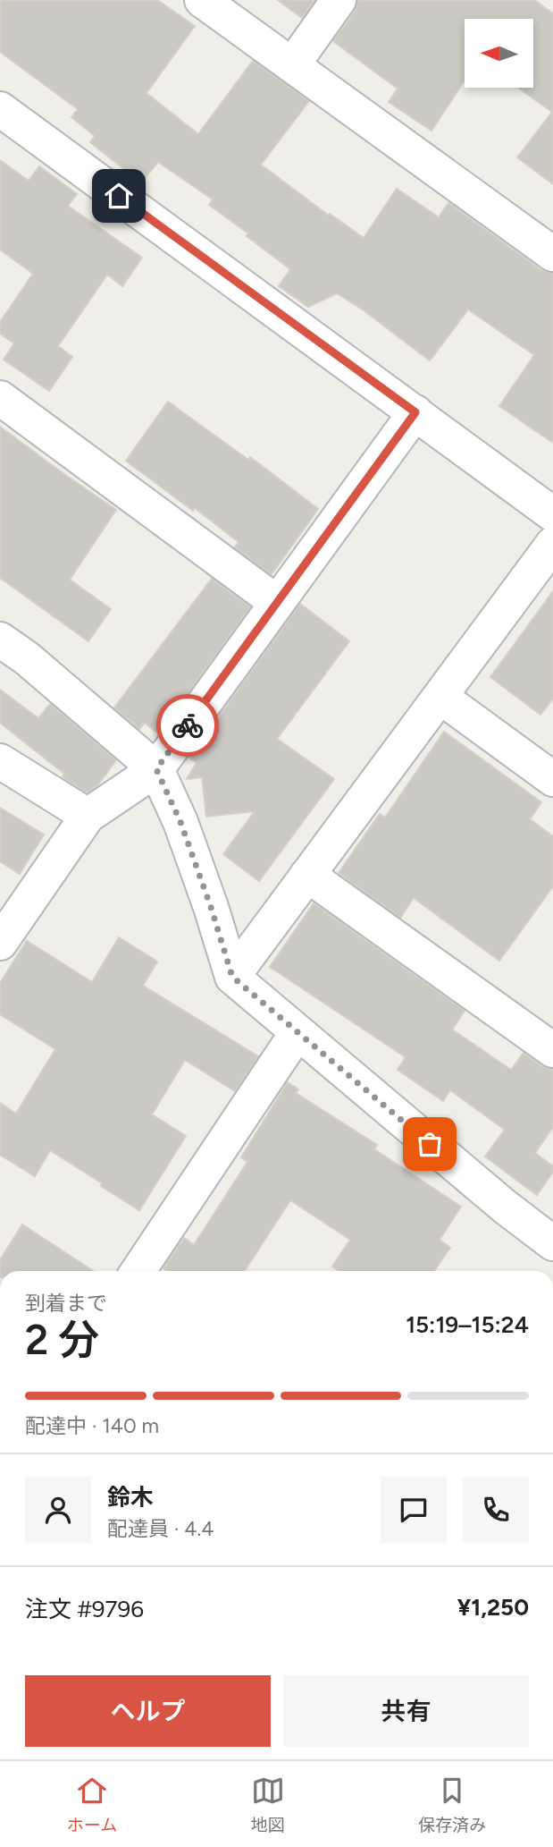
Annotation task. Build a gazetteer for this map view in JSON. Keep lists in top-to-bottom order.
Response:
{
  "north": "left",
  "page": {
    "heading": ["2 分", "到着まで", "15:19–15:24"],
    "panel": [
      "鈴木",
      "配達員 · 4.4",
      "注文 #9796",
      "¥1,250"
    ],
    "bar": "配達中 · 140 m",
    "buttons": ["ヘルプ", "共有"],
    "tabs": ["ホーム", "地図", "保存済み"]
  }
}
